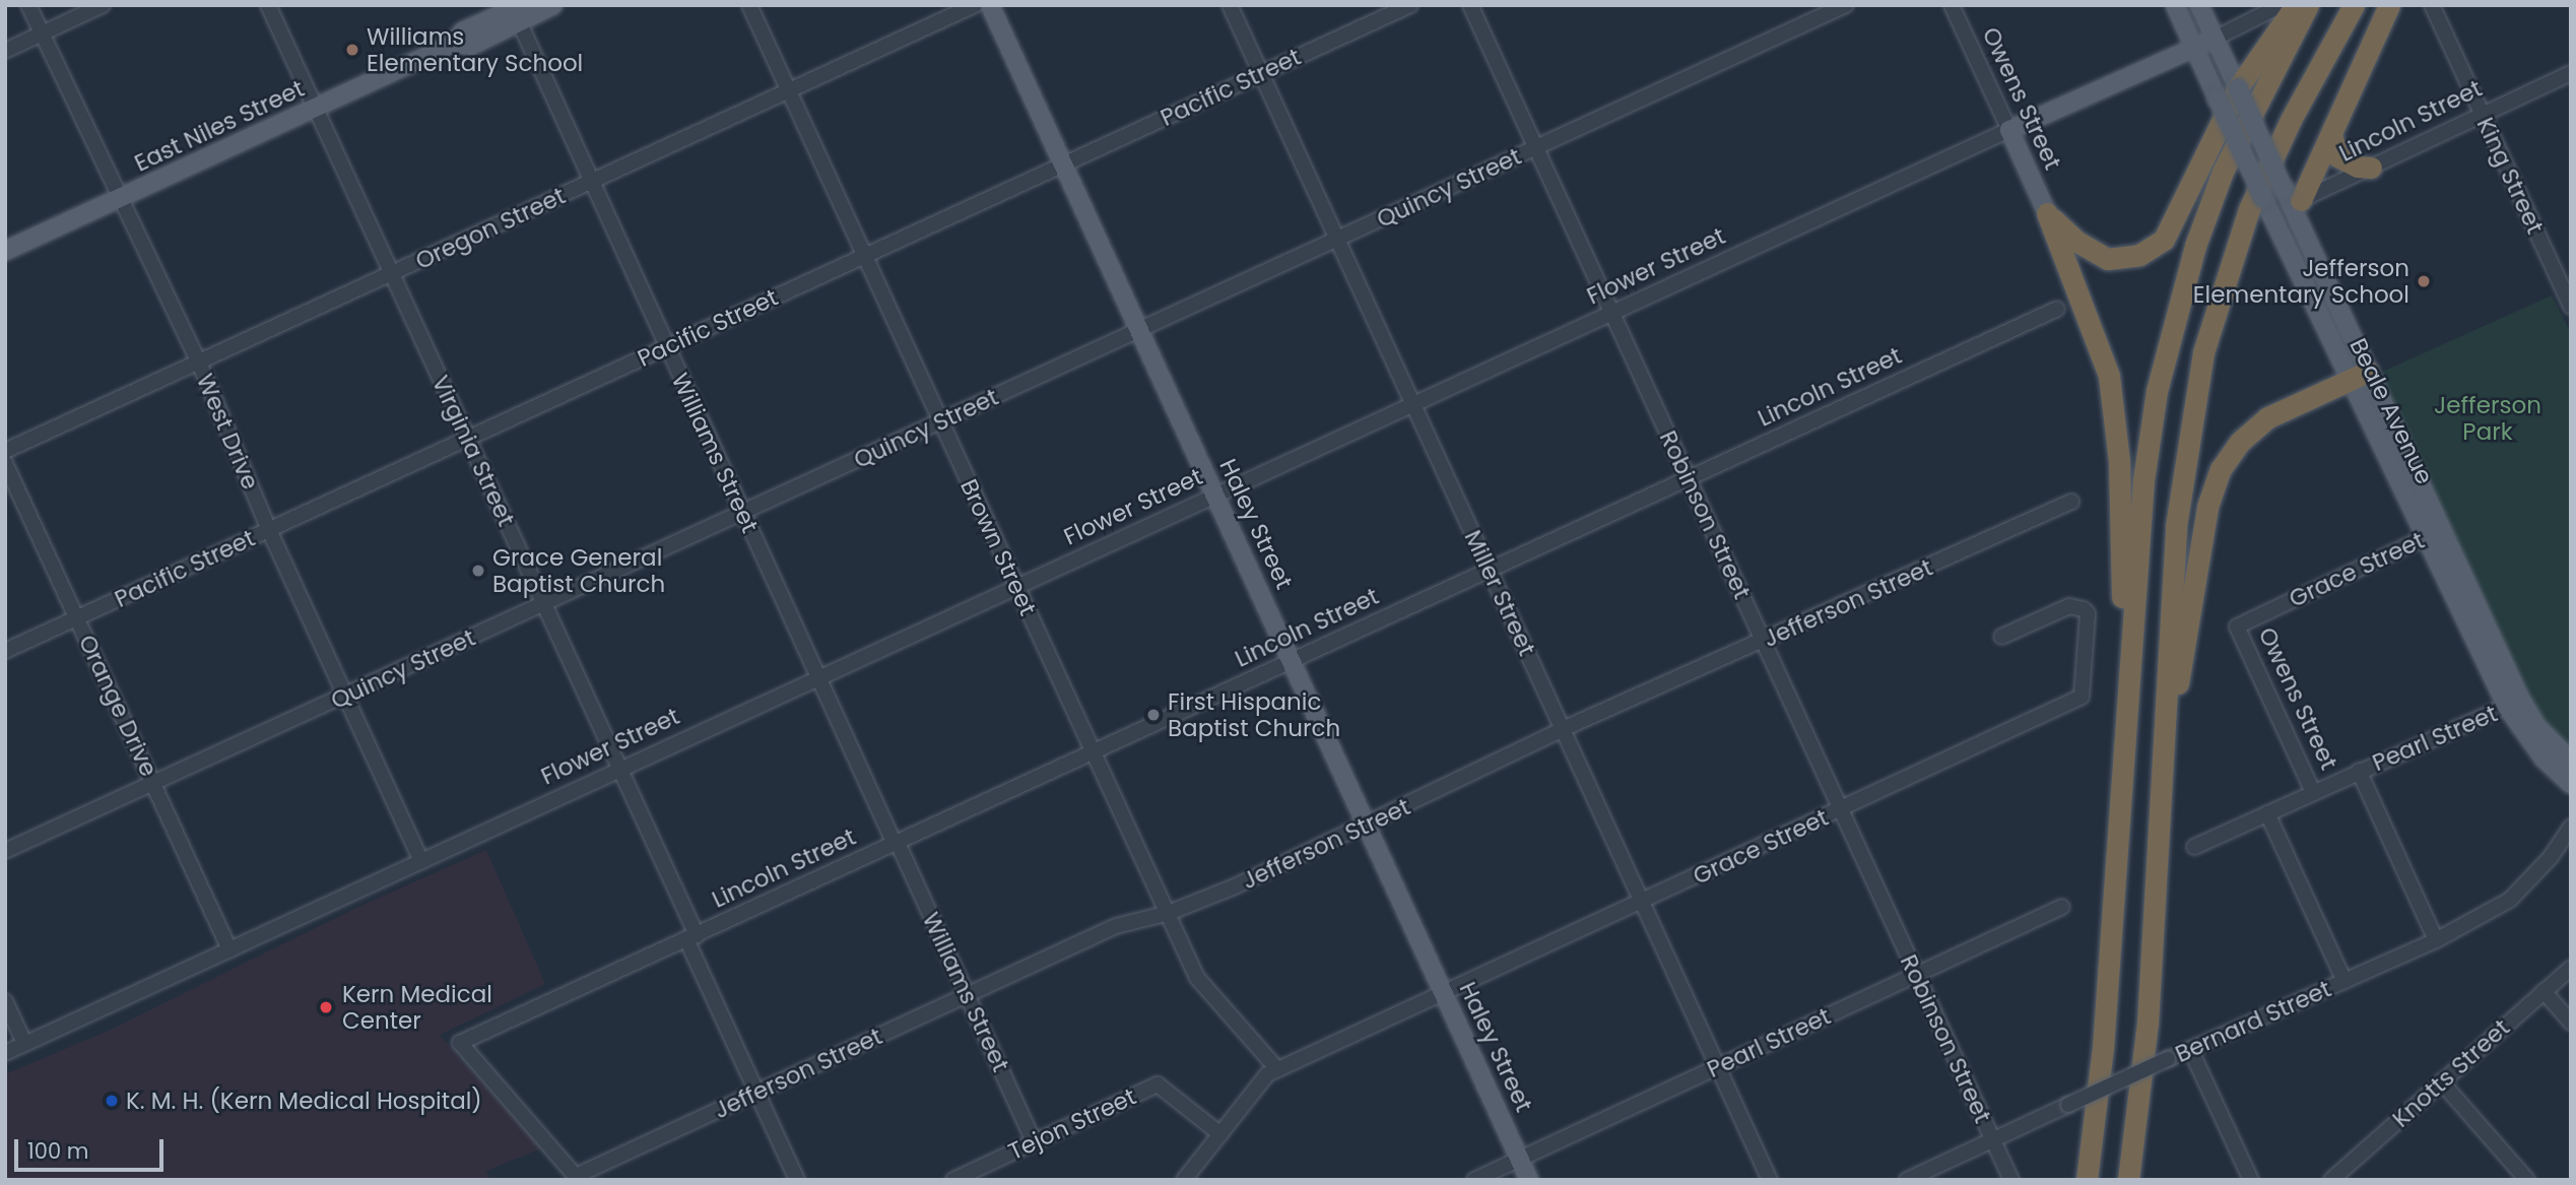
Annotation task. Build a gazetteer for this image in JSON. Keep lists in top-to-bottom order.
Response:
{
  "streets": {
    "main road": [
      "Owens Street",
      "Lincoln Street",
      "East Niles Street",
      "Flower Street",
      "Beale Avenue",
      "Haley Street"
    ],
    "street": [
      "Pacific Street",
      "King Street",
      "Quincy Street",
      "Oregon Street",
      "West Drive",
      "Virginia Street",
      "Williams Street",
      "Robinson Street",
      "Brown Street",
      "Grace Street",
      "Miller Street",
      "Jefferson Street",
      "Orange Drive",
      "Pearl Street",
      "Bernard Street",
      "Knotts Street",
      "Tejon Street"
    ]
  },
  "crossings": [
    ["Pacific Street", "West Drive"],
    ["Pacific Street", "Virginia Street"],
    ["Pacific Street", "Williams Street"],
    ["Pacific Street", "Haley Street"],
    ["Pacific Street", "Brown Street"],
    ["Pacific Street", "Miller Street"],
    ["Pacific Street", "Orange Drive"],
    ["Owens Street", "Flower Street"],
    ["Owens Street", "Grace Street"],
    ["Owens Street", "Pearl Street"],
    ["Lincoln Street", "King Street"],
    ["Lincoln Street", "Beale Avenue"],
    ["Lincoln Street", "Virginia Street"],
    ["Lincoln Street", "Williams Street"],
    ["Lincoln Street", "Robinson Street"],
    ["Lincoln Street", "Haley Street"],
    ["Lincoln Street", "Brown Street"],
    ["Lincoln Street", "Miller Street"],
    ["Lincoln Street", "Jefferson Street"],
    ["East Niles Street", "West Drive"],
    ["East Niles Street", "Virginia Street"],
    ["East Niles Street", "Williams Street"],
    ["Quincy Street", "West Drive"],
    ["Quincy Street", "Virginia Street"],
    ["Quincy Street", "Williams Street"],
    ["Quincy Street", "Robinson Street"],
    ["Quincy Street", "Haley Street"],
    ["Quincy Street", "Brown Street"],
    ["Quincy Street", "Miller Street"],
    ["Quincy Street", "Orange Drive"],
    ["Oregon Street", "West Drive"],
    ["Oregon Street", "Virginia Street"],
    ["Oregon Street", "Williams Street"],
    ["Oregon Street", "Brown Street"],
    ["Flower Street", "Beale Avenue"],
    ["Flower Street", "West Drive"],
    ["Flower Street", "Virginia Street"],
    ["Flower Street", "Williams Street"],
    ["Flower Street", "Robinson Street"],
    ["Flower Street", "Haley Street"],
    ["Flower Street", "Brown Street"],
    ["Flower Street", "Miller Street"],
    ["Flower Street", "Orange Drive"],
    ["Beale Avenue", "Grace Street"],
    ["Beale Avenue", "Pearl Street"],
    ["Virginia Street", "Jefferson Street"],
    ["Williams Street", "Jefferson Street"],
    ["Williams Street", "Tejon Street"],
    ["Robinson Street", "Grace Street"],
    ["Robinson Street", "Jefferson Street"],
    ["Robinson Street", "Pearl Street"],
    ["Robinson Street", "Bernard Street"],
    ["Haley Street", "Grace Street"],
    ["Haley Street", "Jefferson Street"],
    ["Haley Street", "Pearl Street"],
    ["Brown Street", "Grace Street"],
    ["Brown Street", "Jefferson Street"],
    ["Grace Street", "Miller Street"],
    ["Grace Street", "Tejon Street"],
    ["Miller Street", "Jefferson Street"],
    ["Miller Street", "Pearl Street"]
  ],
  "parks": ["Jefferson Park"],
  "places": [
    "Williams Elementary School",
    "Jefferson Elementary School",
    "Grace General Baptist Church",
    "First Hispanic Baptist Church",
    "Kern Medical Center",
    "K. M. H. (Kern Medical Hospital)"
  ],
  "scale_bar": "100 m"
}
